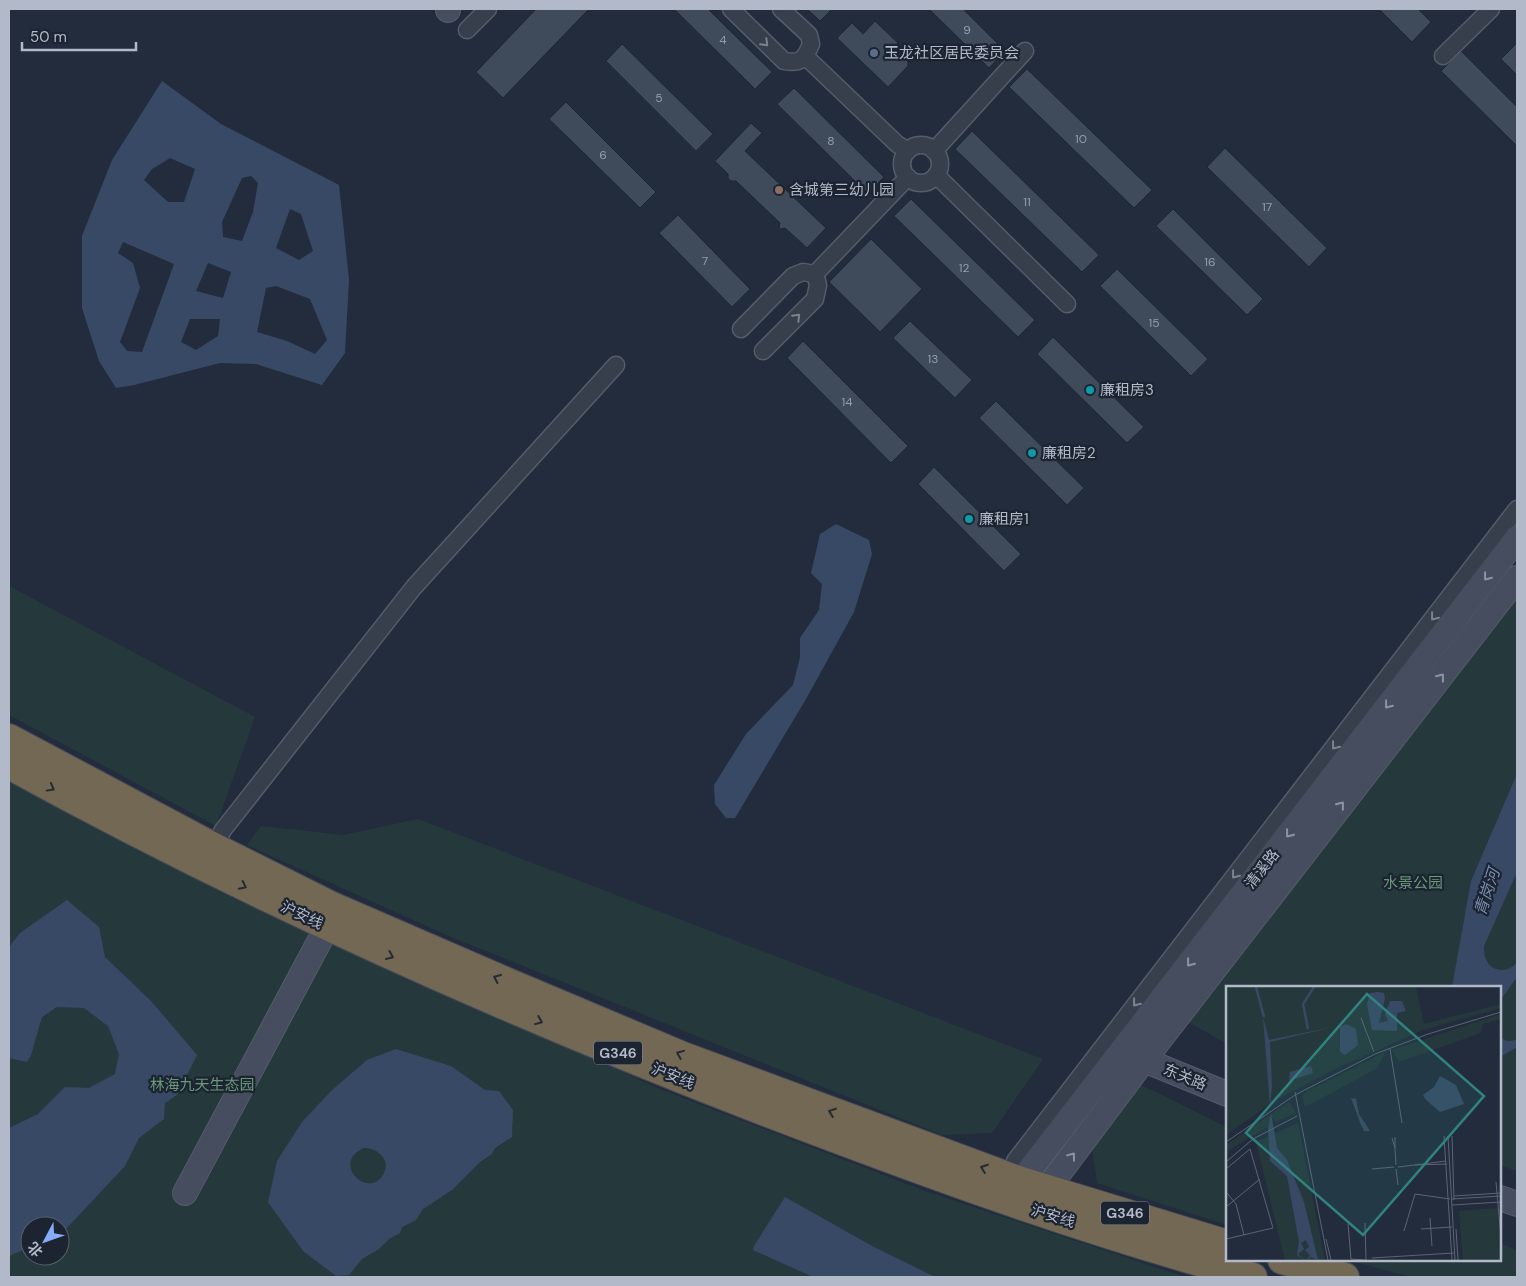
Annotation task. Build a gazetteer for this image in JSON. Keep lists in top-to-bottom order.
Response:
{
  "streets": {
    "highway": ["沪安线", "G346"],
    "main road": ["清溪路", "东关路"]
  },
  "crossings": [
    ["清溪路", "沪安线"],
    ["清溪路", "东关路"]
  ],
  "water": ["青岗河"],
  "parks": ["水景公园", "林海九天生态园"],
  "places": [
    "玉龙社区居民委员会",
    "含城第三幼儿园",
    "廉租房3",
    "廉租房2",
    "廉租房1"
  ],
  "house_numbers": [
    "9",
    "4",
    "5",
    "10",
    "8",
    "6",
    "11",
    "17",
    "7",
    "16",
    "12",
    "15",
    "13",
    "14"
  ],
  "scale_bar": "50 m",
  "north": "bottom left"
}
